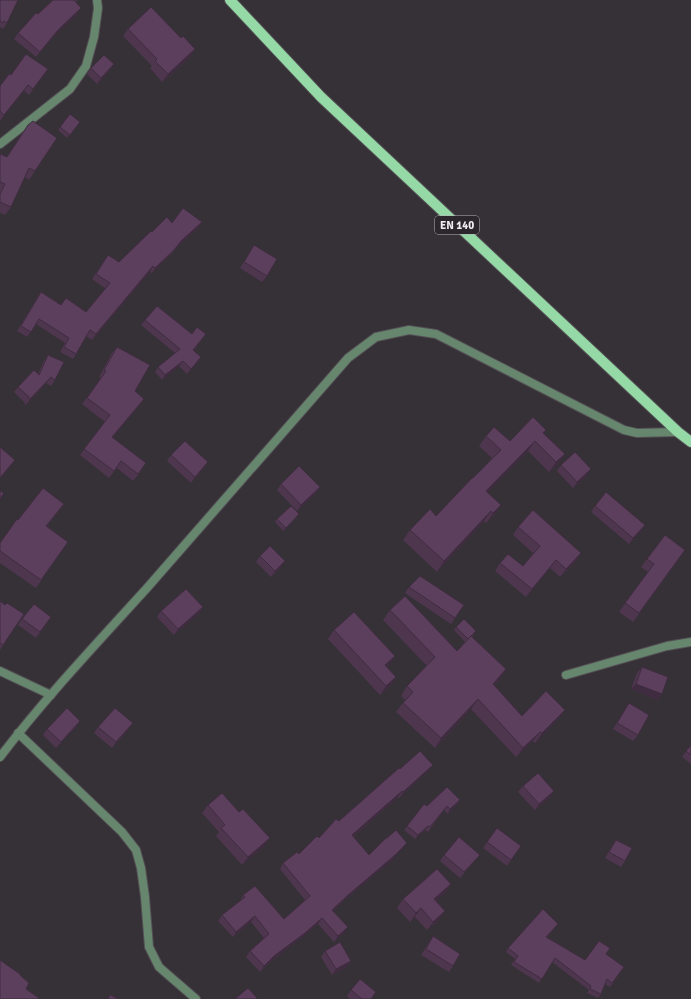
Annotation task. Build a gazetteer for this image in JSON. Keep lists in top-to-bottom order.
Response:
{
  "streets": {
    "main road": ["EN 140"]
  }
}
